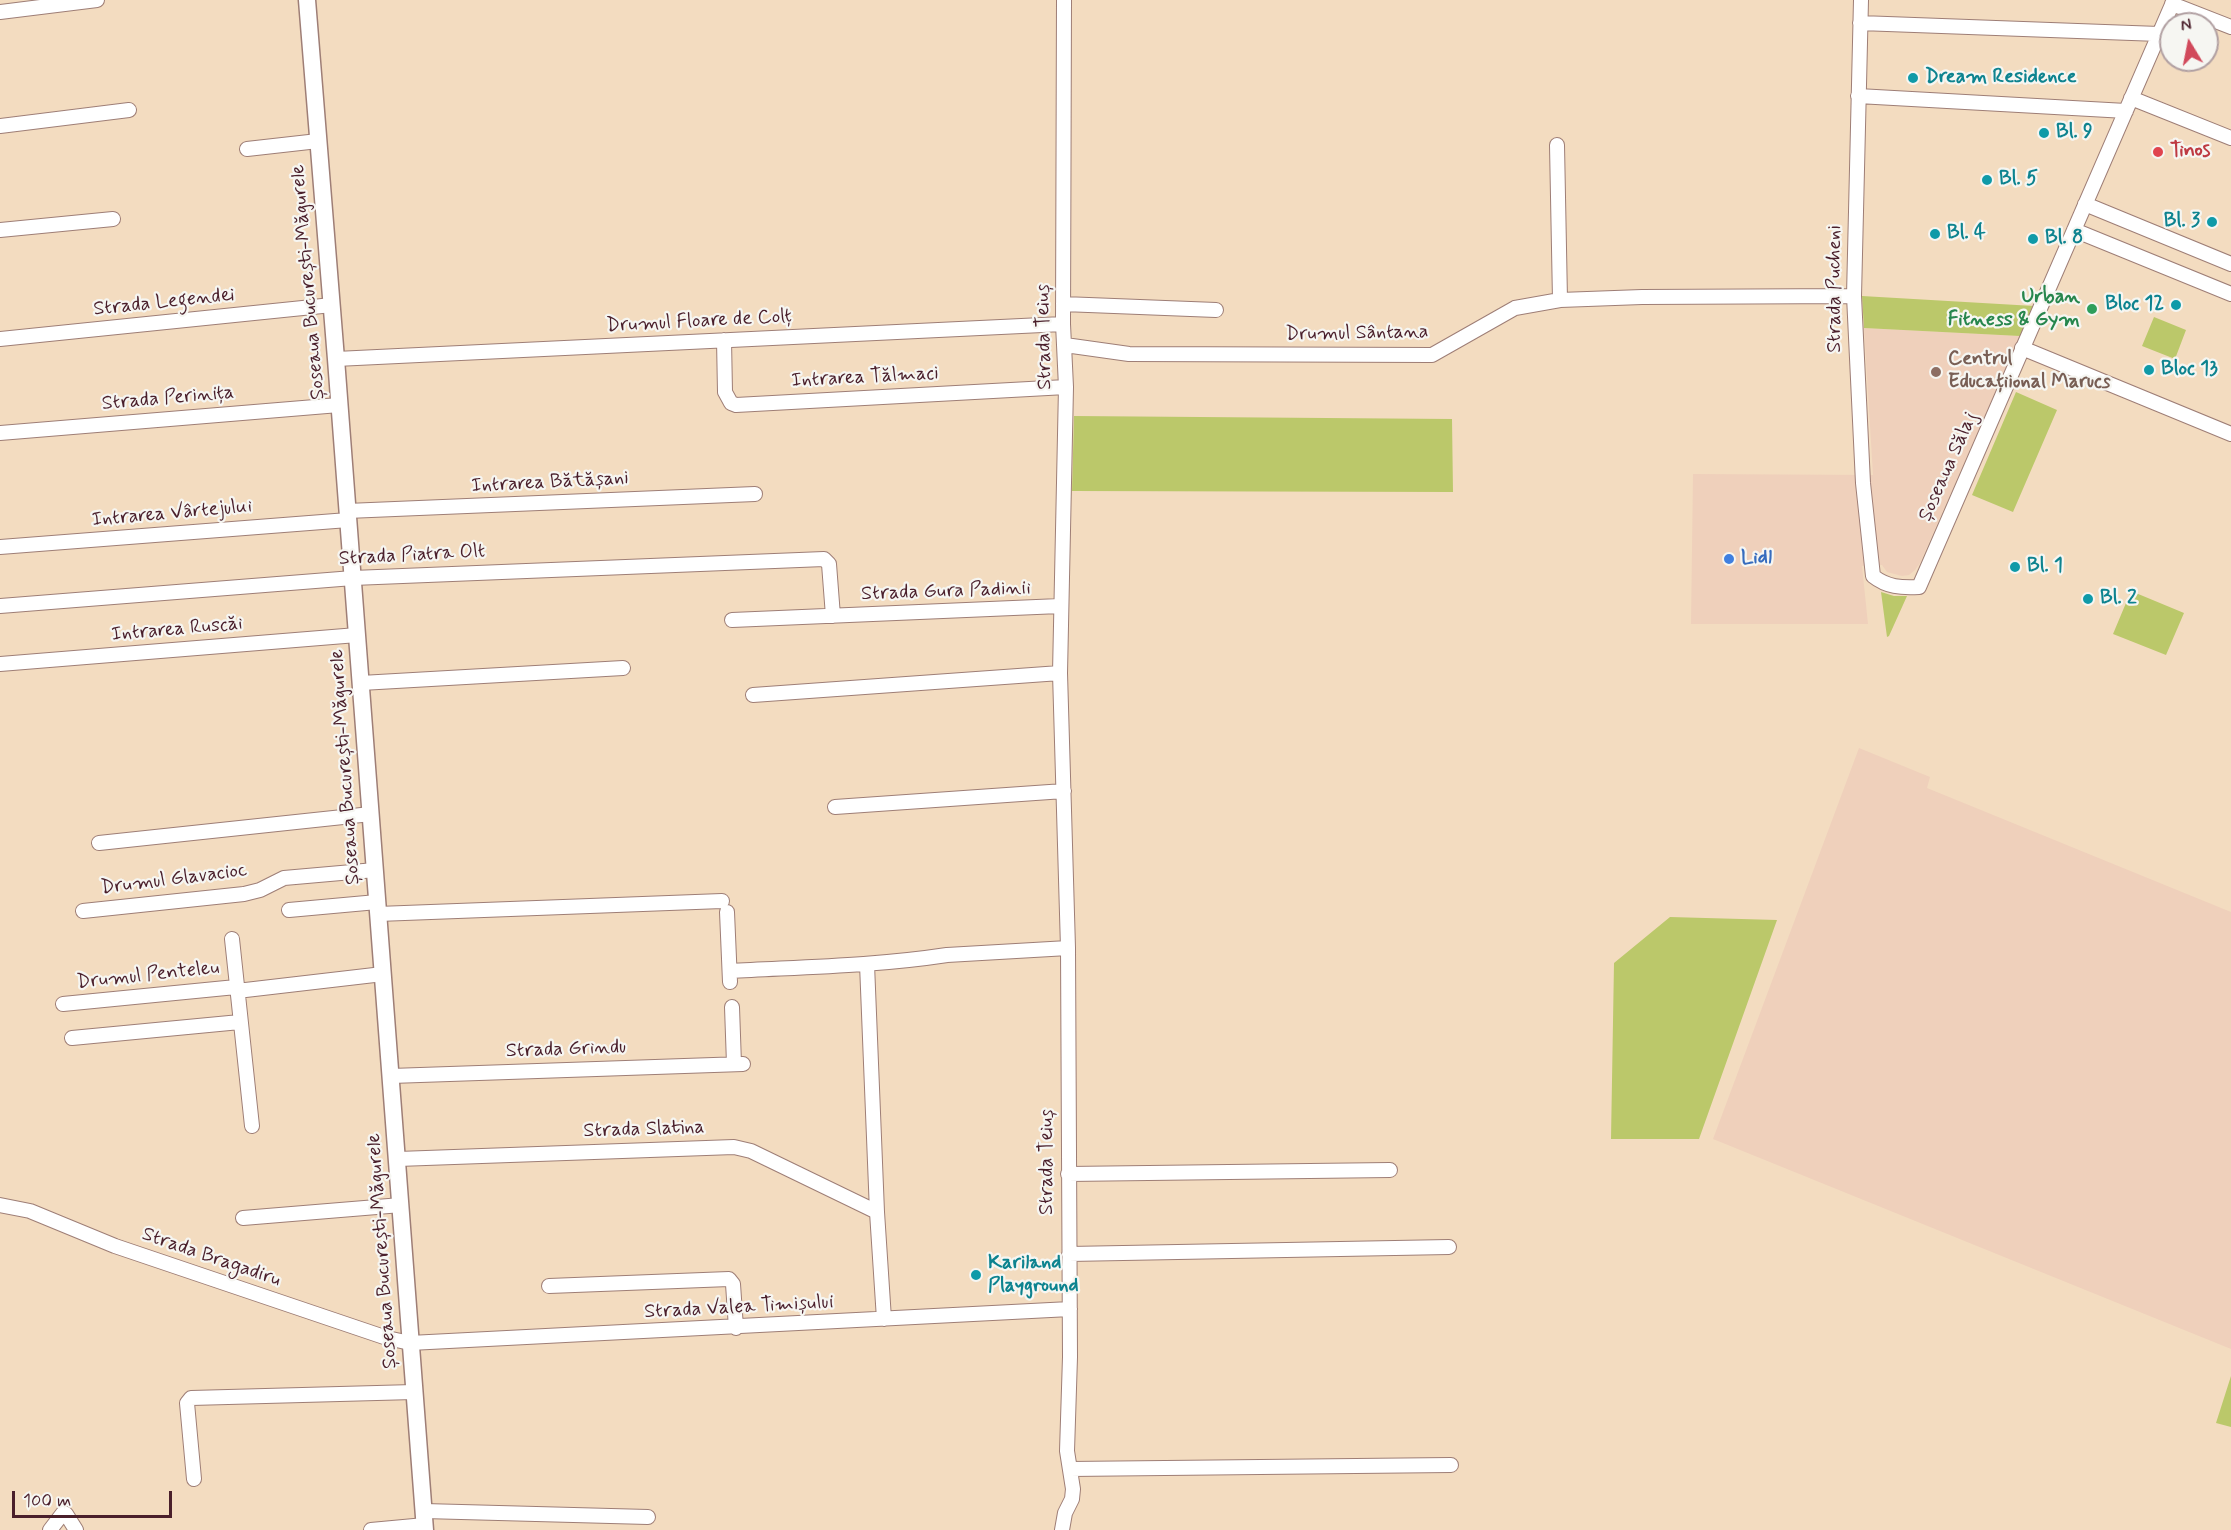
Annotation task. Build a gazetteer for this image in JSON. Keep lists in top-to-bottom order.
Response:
{
  "streets": {
    "main road": ["Șoseaua București-Măgurele"],
    "street": [
      "Strada Pucheni",
      "Strada Legendei",
      "Drumul Floare de Colț",
      "Drumul Sântana",
      "Strada Teiuș",
      "Intrarea Tălmaci",
      "Strada Perinița",
      "Șoseaua Sălaj",
      "Intrarea Bătășani",
      "Intrarea Vârtejului",
      "Strada Piatra Olt",
      "Strada Gura Padinii",
      "Intrarea Ruscăi",
      "Drumul Glavacioc",
      "Drumul Penteleu",
      "Strada Grindu",
      "Strada Slatina",
      "Strada Bragadiru",
      "Strada Valea Timișului"
    ]
  },
  "crossings": [
    ["Șoseaua București-Măgurele", "Strada Legendei"],
    ["Șoseaua București-Măgurele", "Drumul Floare de Colț"],
    ["Șoseaua București-Măgurele", "Strada Perinița"],
    ["Șoseaua București-Măgurele", "Intrarea Bătășani"],
    ["Șoseaua București-Măgurele", "Intrarea Vârtejului"],
    ["Șoseaua București-Măgurele", "Strada Piatra Olt"],
    ["Șoseaua București-Măgurele", "Intrarea Ruscăi"],
    ["Șoseaua București-Măgurele", "Drumul Glavacioc"],
    ["Șoseaua București-Măgurele", "Strada Grindu"],
    ["Șoseaua București-Măgurele", "Strada Slatina"],
    ["Șoseaua București-Măgurele", "Strada Bragadiru"],
    ["Șoseaua București-Măgurele", "Strada Valea Timișului"],
    ["Strada Pucheni", "Drumul Sântana"],
    ["Strada Pucheni", "Șoseaua Sălaj"],
    ["Drumul Floare de Colț", "Strada Teiuș"],
    ["Drumul Floare de Colț", "Intrarea Tălmaci"],
    ["Drumul Sântana", "Strada Teiuș"],
    ["Strada Teiuș", "Intrarea Tălmaci"],
    ["Strada Teiuș", "Strada Gura Padinii"],
    ["Strada Teiuș", "Strada Valea Timișului"],
    ["Intrarea Bătășani", "Intrarea Vârtejului"],
    ["Strada Piatra Olt", "Strada Gura Padinii"],
    ["Strada Bragadiru", "Strada Valea Timișului"]
  ],
  "places": [
    "Dream Residence",
    "Bl. 9",
    "Tinos",
    "Bl. 5",
    "Bl. 3",
    "Bl. 4",
    "Bl. 8",
    "Bloc 12",
    "Urban Fitness & Gym",
    "Bloc 13",
    "Centrul Educațiional Marucs",
    "Lidl",
    "Bl. 1",
    "Bl. 2",
    "Kariland Playground"
  ],
  "scale_bar": "100 m",
  "north": "top"
}
